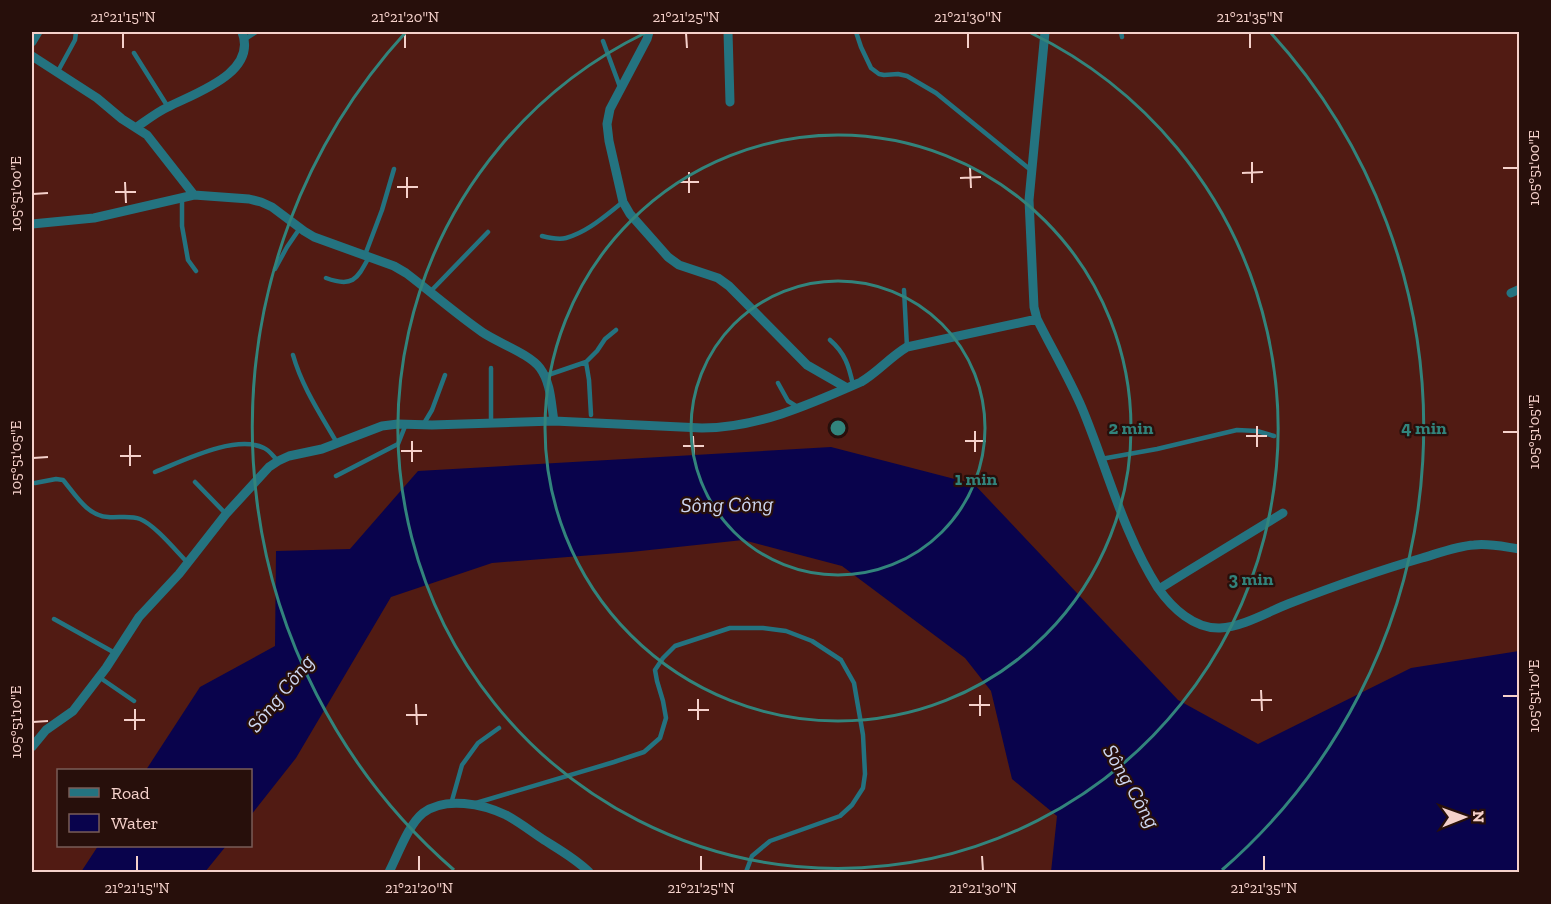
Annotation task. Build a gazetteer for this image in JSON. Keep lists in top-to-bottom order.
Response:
{
  "water": ["Sông Công"],
  "legend": ["Road", "Water"],
  "north": "right",
  "coordinates": [
    "21°21'15\"N",
    "21°21'20\"N",
    "21°21'25\"N",
    "21°21'30\"N",
    "21°21'35\"N",
    "105°51'00\"E",
    "105°51'05\"E",
    "105°51'10\"E"
  ],
  "rings": [
    "2 min",
    "4 min",
    "1 min",
    "3 min"
  ]
}
